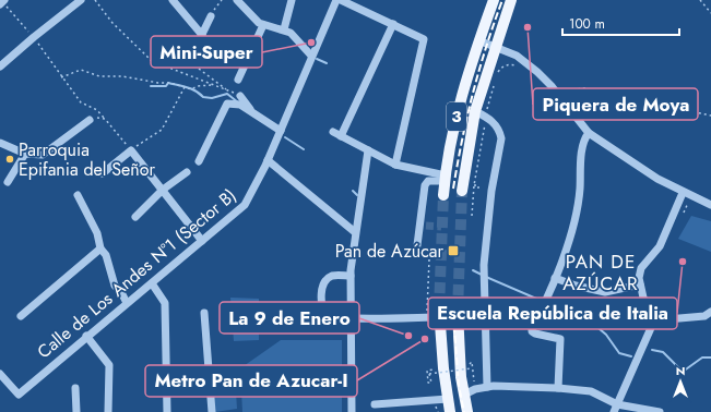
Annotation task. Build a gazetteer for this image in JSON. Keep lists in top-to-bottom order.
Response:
{
  "streets": {
    "main road": ["3"],
    "street": ["Calle de Los Andes N°1 (Sector B)"]
  },
  "districts": ["PAN DE AZÚCAR"],
  "places": {
    "other": [
      "Piquera de Moya",
      "Mini-Super",
      "Parroquia Epifania del Señor",
      "Escuela República de Italia",
      "La 9 de Enero",
      "Metro Pan de Azucar-I"
    ],
    "transit": ["Pan de Azúcar"]
  },
  "scale_bar": "100 m",
  "north": "top"
}
